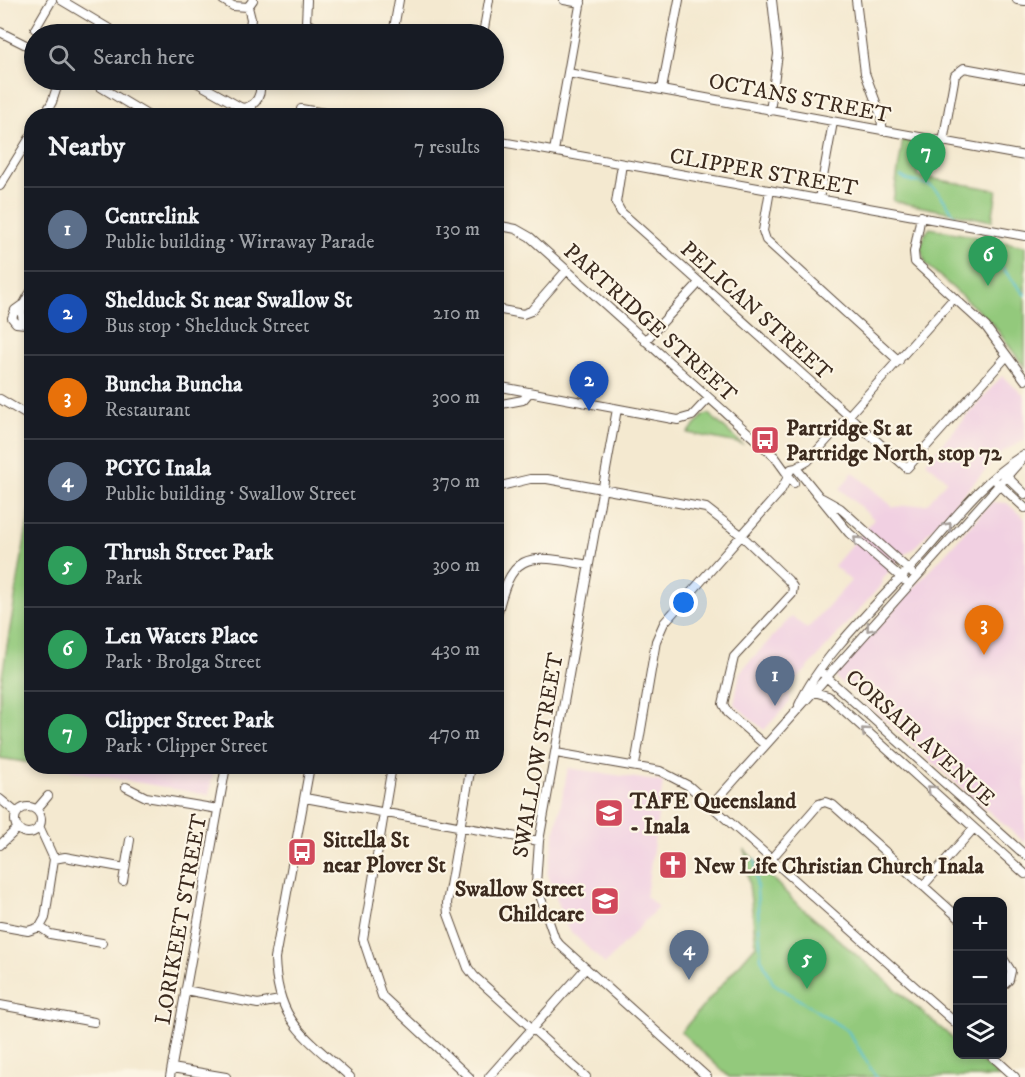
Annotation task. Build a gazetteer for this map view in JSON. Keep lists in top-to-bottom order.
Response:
{
  "streets": {
    "street": [
      "OCTANS STREET",
      "CLIPPER STREET",
      "PELICAN STREET",
      "PARTRIDGE STREET",
      "CORSAIR AVENUE",
      "SWALLOW STREET",
      "LORIKEET STREET"
    ]
  },
  "crossings": [
    ["CLIPPER STREET", "PELICAN STREET"]
  ],
  "places": {
    "bus stop": ["Partridge St at Partridge North, stop 72", "Sittella St near Plover St"],
    "school or university": ["TAFE Queensland - Inala", "Swallow Street Childcare"],
    "church": ["New Life Christian Church Inala"]
  },
  "page": {
    "search": "Search here",
    "heading": ["Nearby", "7 results"],
    "pins": [
      "7",
      "6",
      "2",
      "3",
      "1",
      "4",
      "5"
    ],
    "list": [
      {
        "mark": "1",
        "name": "Centrelink",
        "note": "Public building · Wirraway Parade",
        "value": "130 m"
      },
      {
        "mark": "2",
        "name": "Shelduck St near Swallow St",
        "note": "Bus stop · Shelduck Street",
        "value": "210 m"
      },
      {
        "mark": "3",
        "name": "Buncha Buncha",
        "note": "Restaurant",
        "value": "300 m"
      },
      {
        "mark": "4",
        "name": "PCYC Inala",
        "note": "Public building · Swallow Street",
        "value": "370 m"
      },
      {
        "mark": "5",
        "name": "Thrush Street Park",
        "note": "Park",
        "value": "390 m"
      },
      {
        "mark": "6",
        "name": "Len Waters Place",
        "note": "Park · Brolga Street",
        "value": "430 m"
      },
      {
        "mark": "7",
        "name": "Clipper Street Park",
        "note": "Park · Clipper Street",
        "value": "470 m"
      }
    ],
    "map_buttons": ["+", "−"]
  }
}
